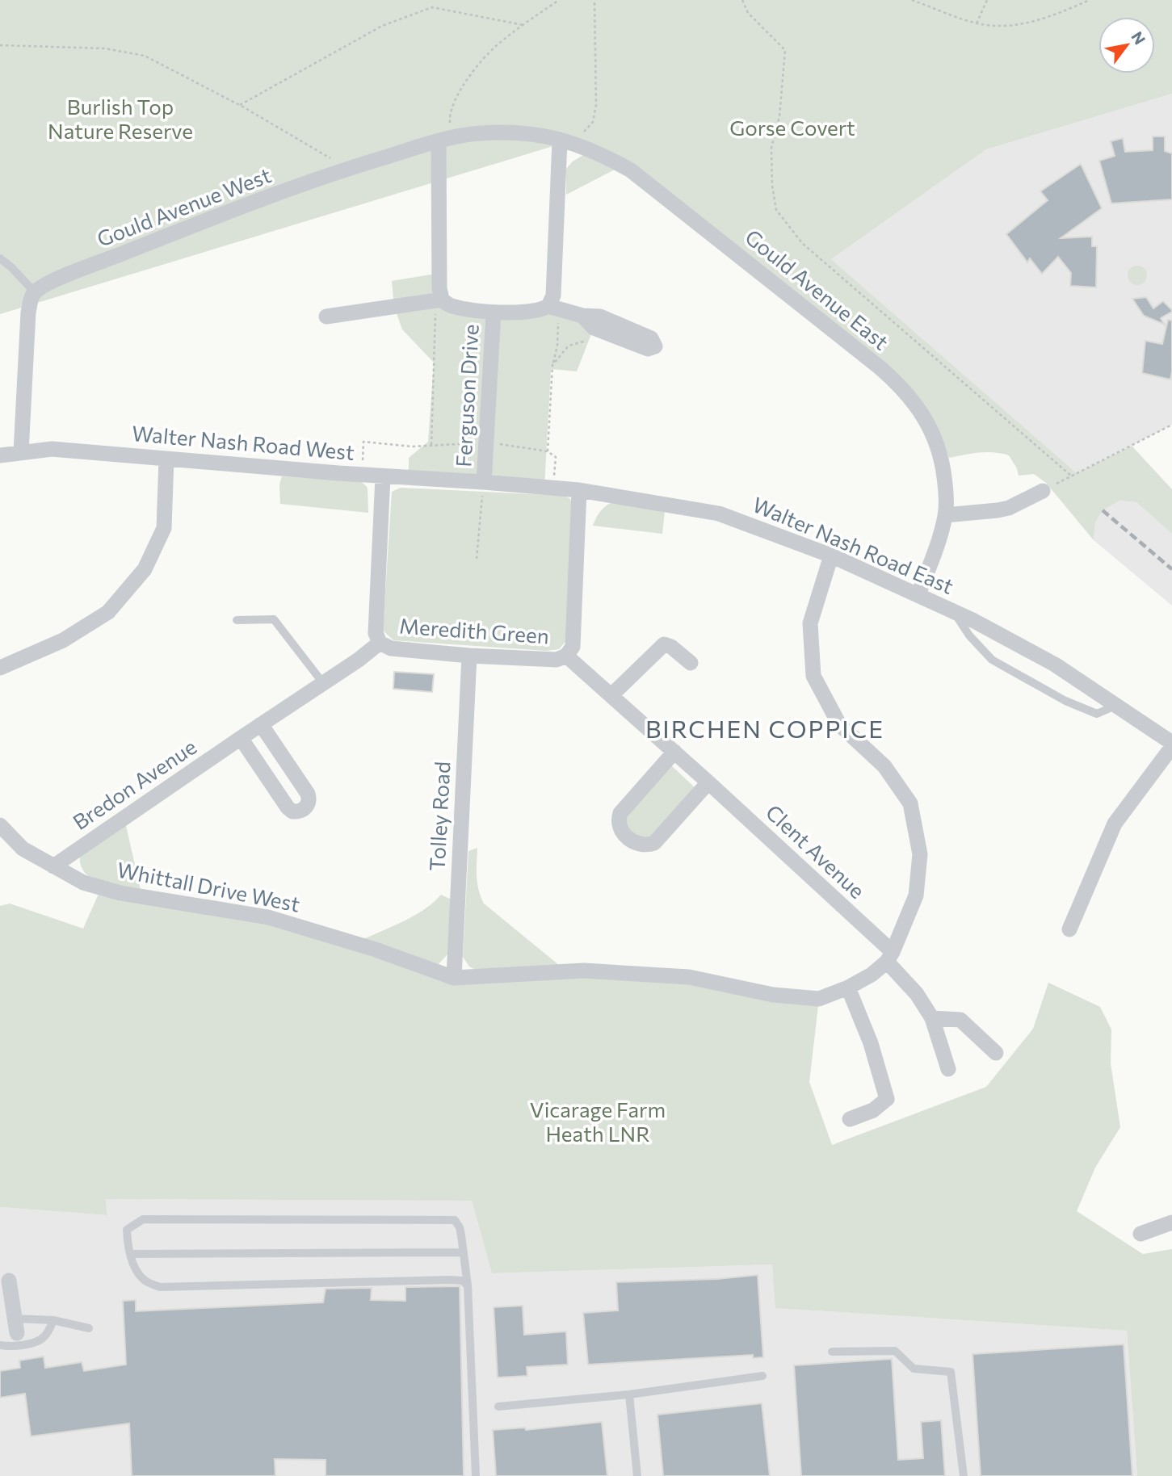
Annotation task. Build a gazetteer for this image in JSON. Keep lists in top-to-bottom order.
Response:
{
  "streets": {
    "street": [
      "Gould Avenue West",
      "Gould Avenue East",
      "Ferguson Drive",
      "Walter Nash Road West",
      "Walter Nash Road East",
      "Meredith Green",
      "Bredon Avenue",
      "Tolley Road",
      "Clent Avenue",
      "Whittall Drive West"
    ]
  },
  "crossings": [
    ["Gould Avenue West", "Gould Avenue East"],
    ["Gould Avenue West", "Ferguson Drive"],
    ["Gould Avenue East", "Walter Nash Road East"],
    ["Ferguson Drive", "Walter Nash Road West"],
    ["Ferguson Drive", "Walter Nash Road East"],
    ["Walter Nash Road West", "Walter Nash Road East"],
    ["Walter Nash Road West", "Meredith Green"],
    ["Walter Nash Road East", "Meredith Green"],
    ["Meredith Green", "Bredon Avenue"],
    ["Meredith Green", "Tolley Road"],
    ["Meredith Green", "Clent Avenue"],
    ["Bredon Avenue", "Whittall Drive West"],
    ["Tolley Road", "Whittall Drive West"]
  ],
  "districts": ["BIRCHEN COPPICE"],
  "parks": ["Burlish Top Nature Reserve", "Gorse Covert", "Vicarage Farm Heath LNR"],
  "north": "top right"
}
